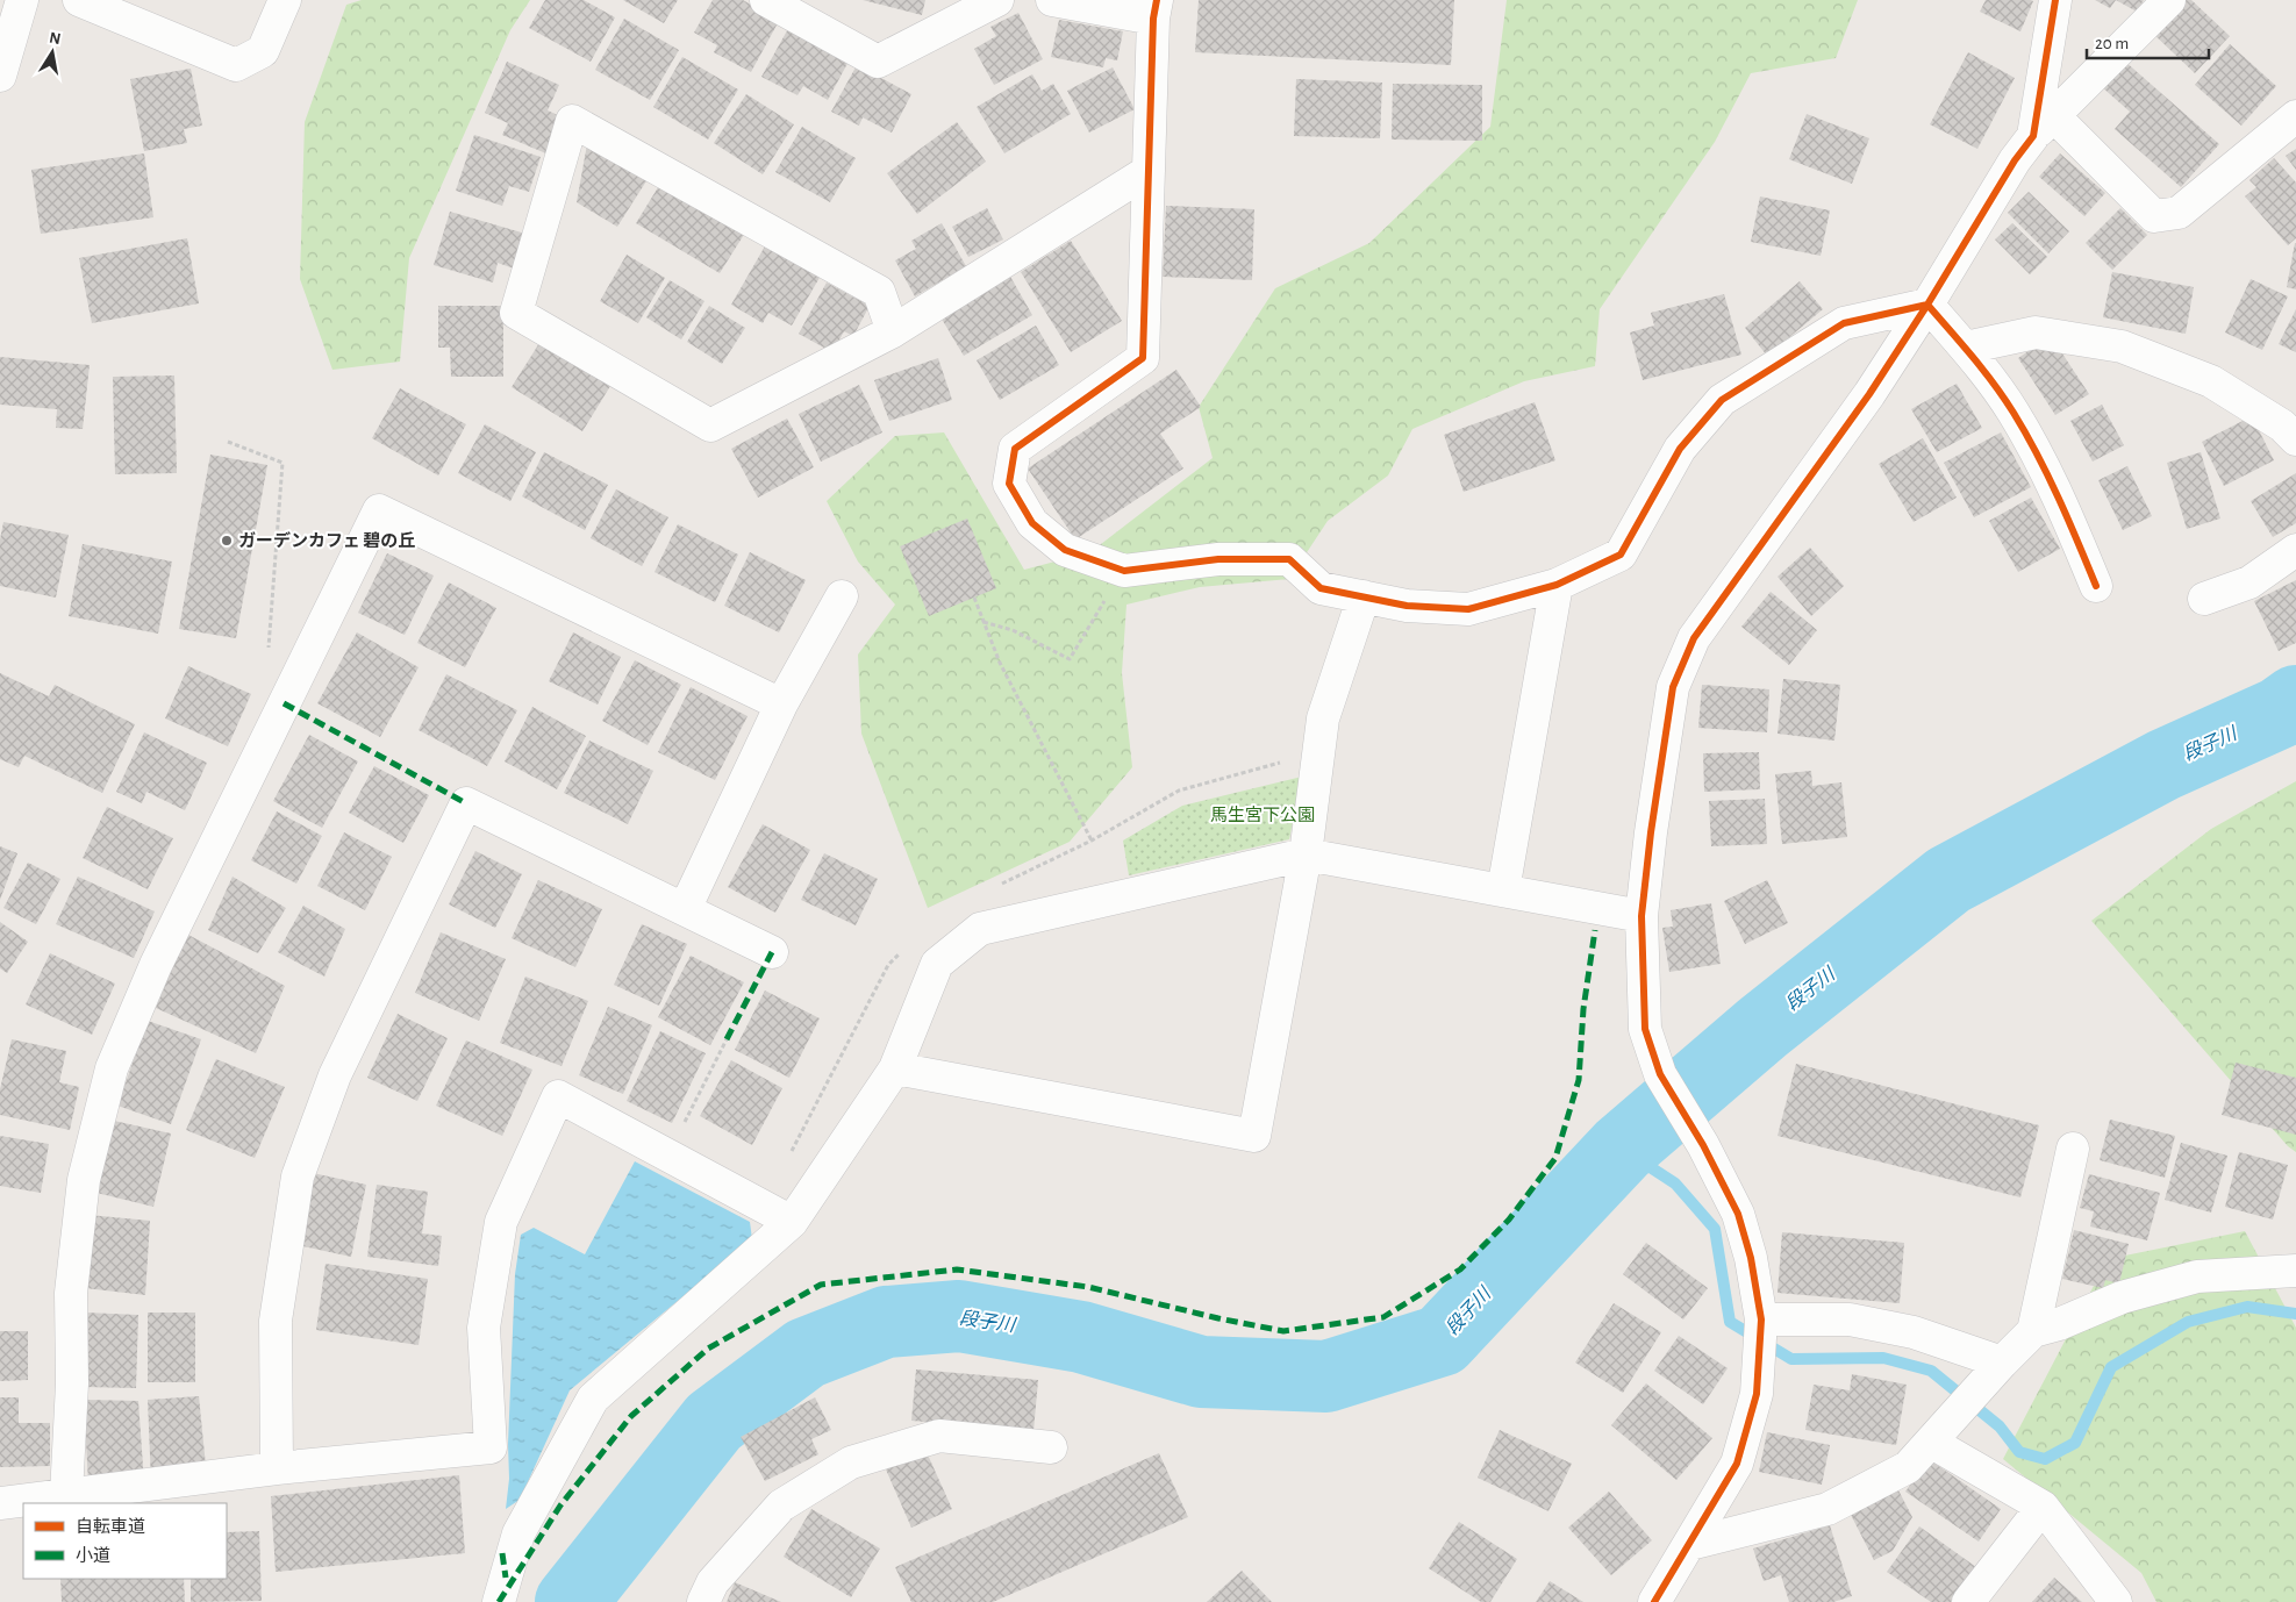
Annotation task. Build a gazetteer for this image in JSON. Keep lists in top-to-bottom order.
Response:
{
  "water": ["段子川"],
  "parks": ["馬生宮下公園"],
  "places": ["ガーデンカフェ 碧の丘"],
  "legend": ["自転車道", "小道"],
  "scale_bar": "20 m",
  "north": "top"
}
